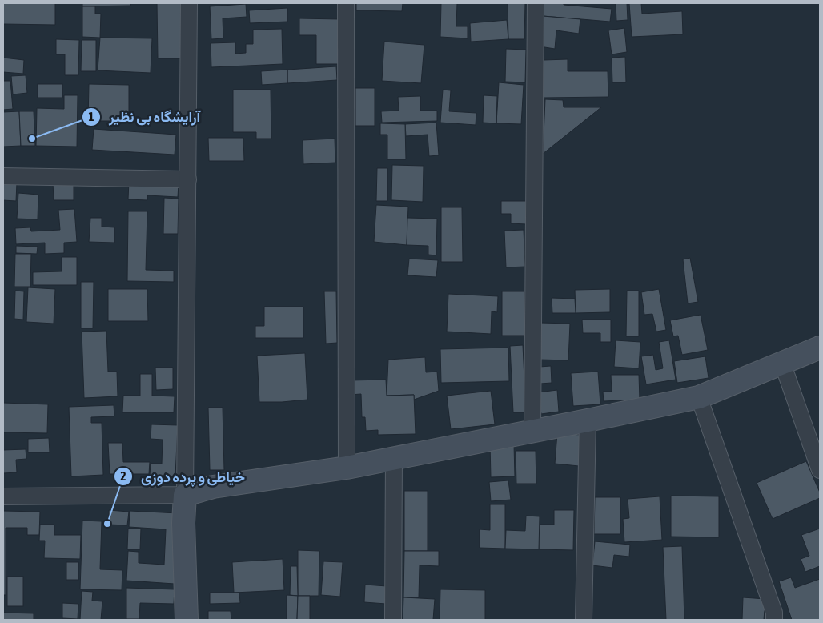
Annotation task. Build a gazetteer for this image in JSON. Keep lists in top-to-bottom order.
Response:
{
  "places": ["آرایشگاه بی نظیر", "خیاطی و پرده دوزی"]
}
